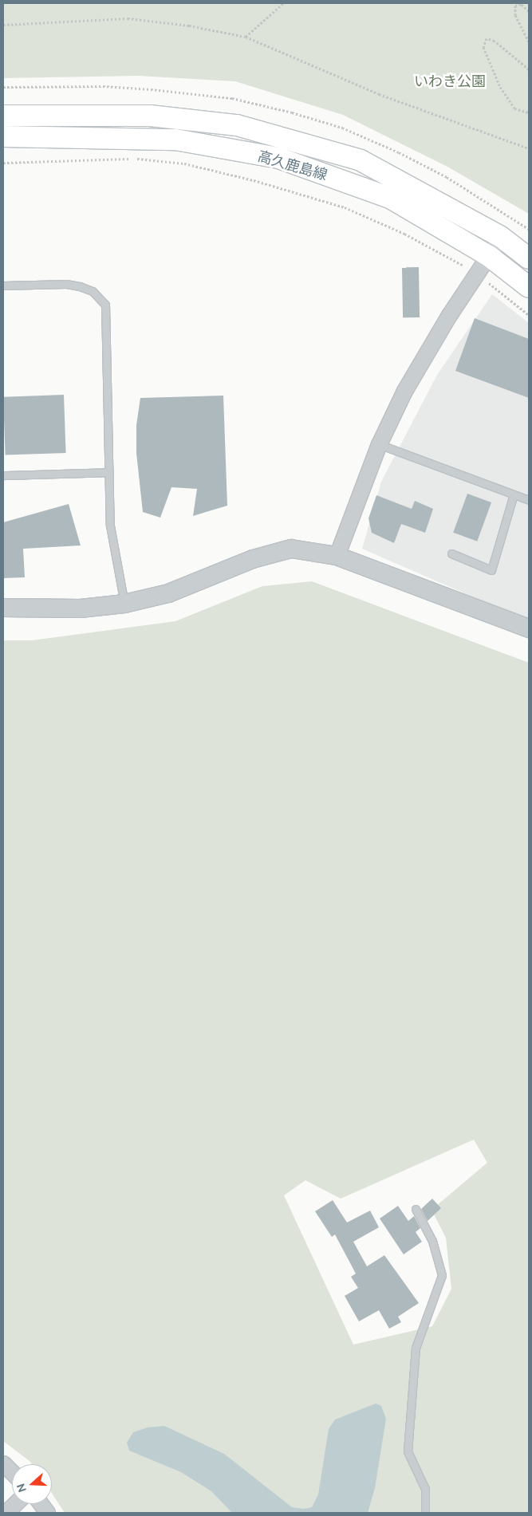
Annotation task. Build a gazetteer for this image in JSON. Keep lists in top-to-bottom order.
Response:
{
  "streets": {
    "main road": ["高久鹿島線"]
  },
  "parks": ["いわき公園"],
  "north": "left"
}
